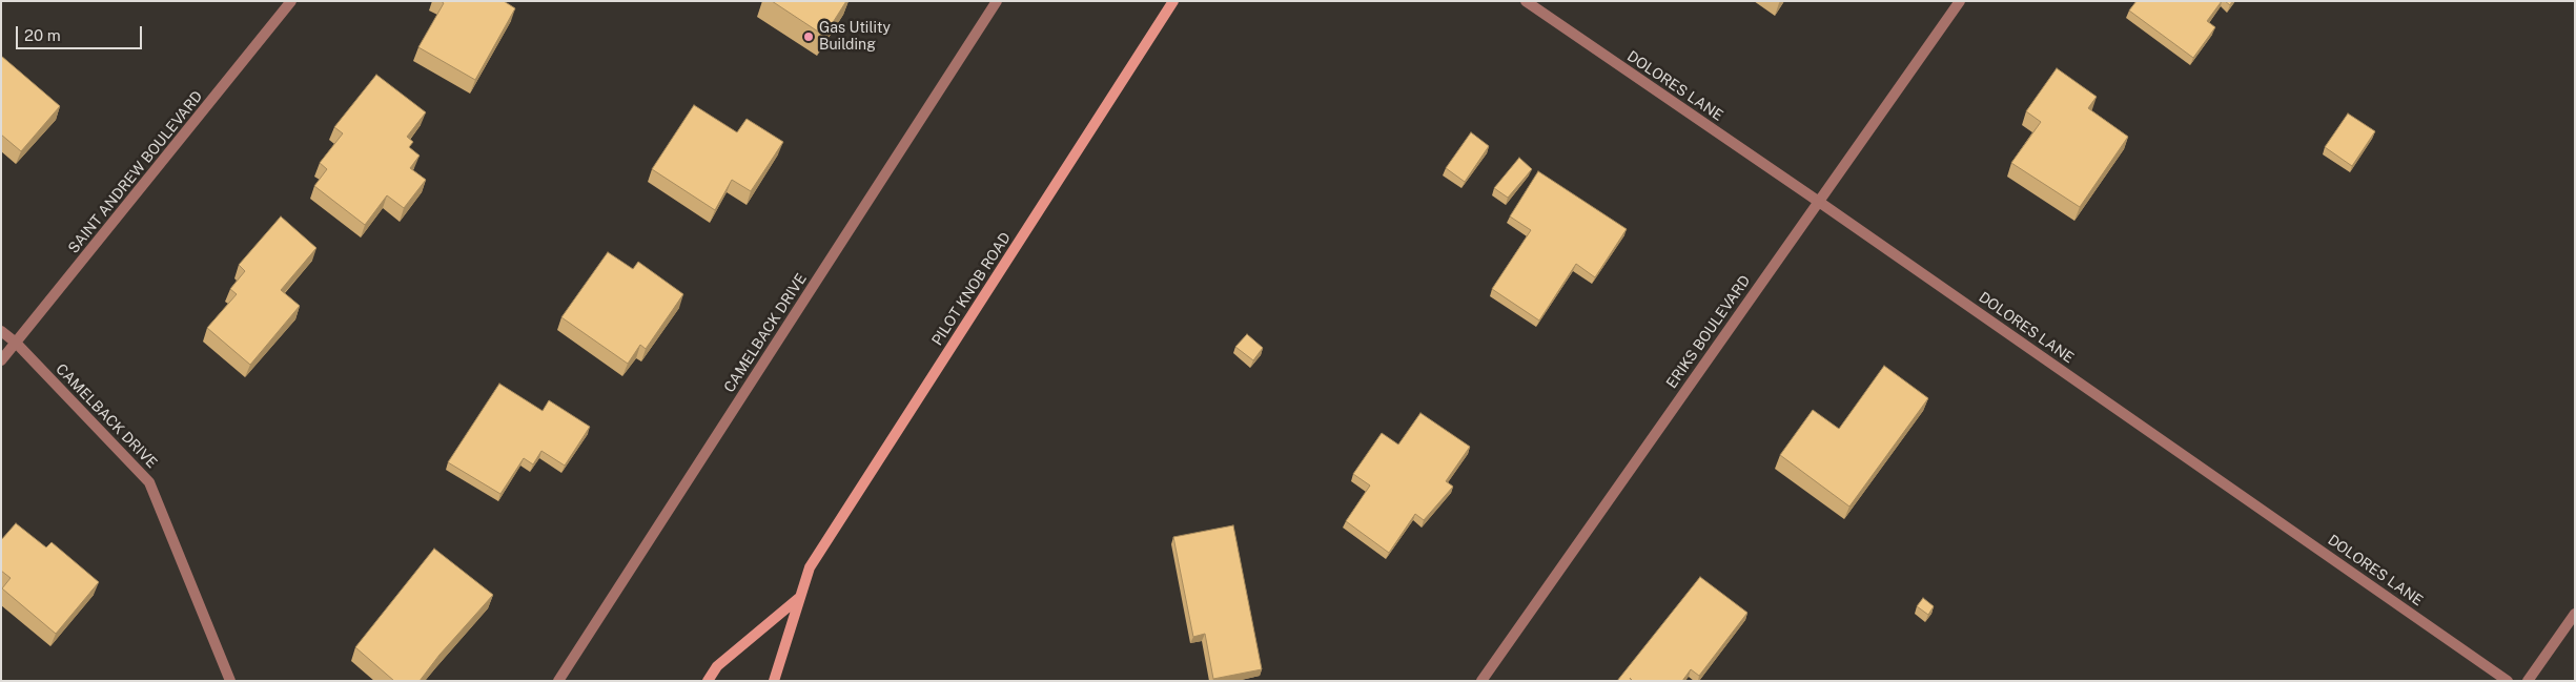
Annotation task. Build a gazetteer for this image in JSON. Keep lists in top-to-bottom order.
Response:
{
  "streets": {
    "main road": ["PILOT KNOB ROAD"],
    "street": [
      "DOLORES LANE",
      "SAINT ANDREW BOULEVARD",
      "ERIKS BOULEVARD",
      "CAMELBACK DRIVE"
    ]
  },
  "crossings": [
    ["DOLORES LANE", "ERIKS BOULEVARD"],
    ["SAINT ANDREW BOULEVARD", "CAMELBACK DRIVE"]
  ],
  "places": ["Gas Utility Building"],
  "scale_bar": "20 m"
}
